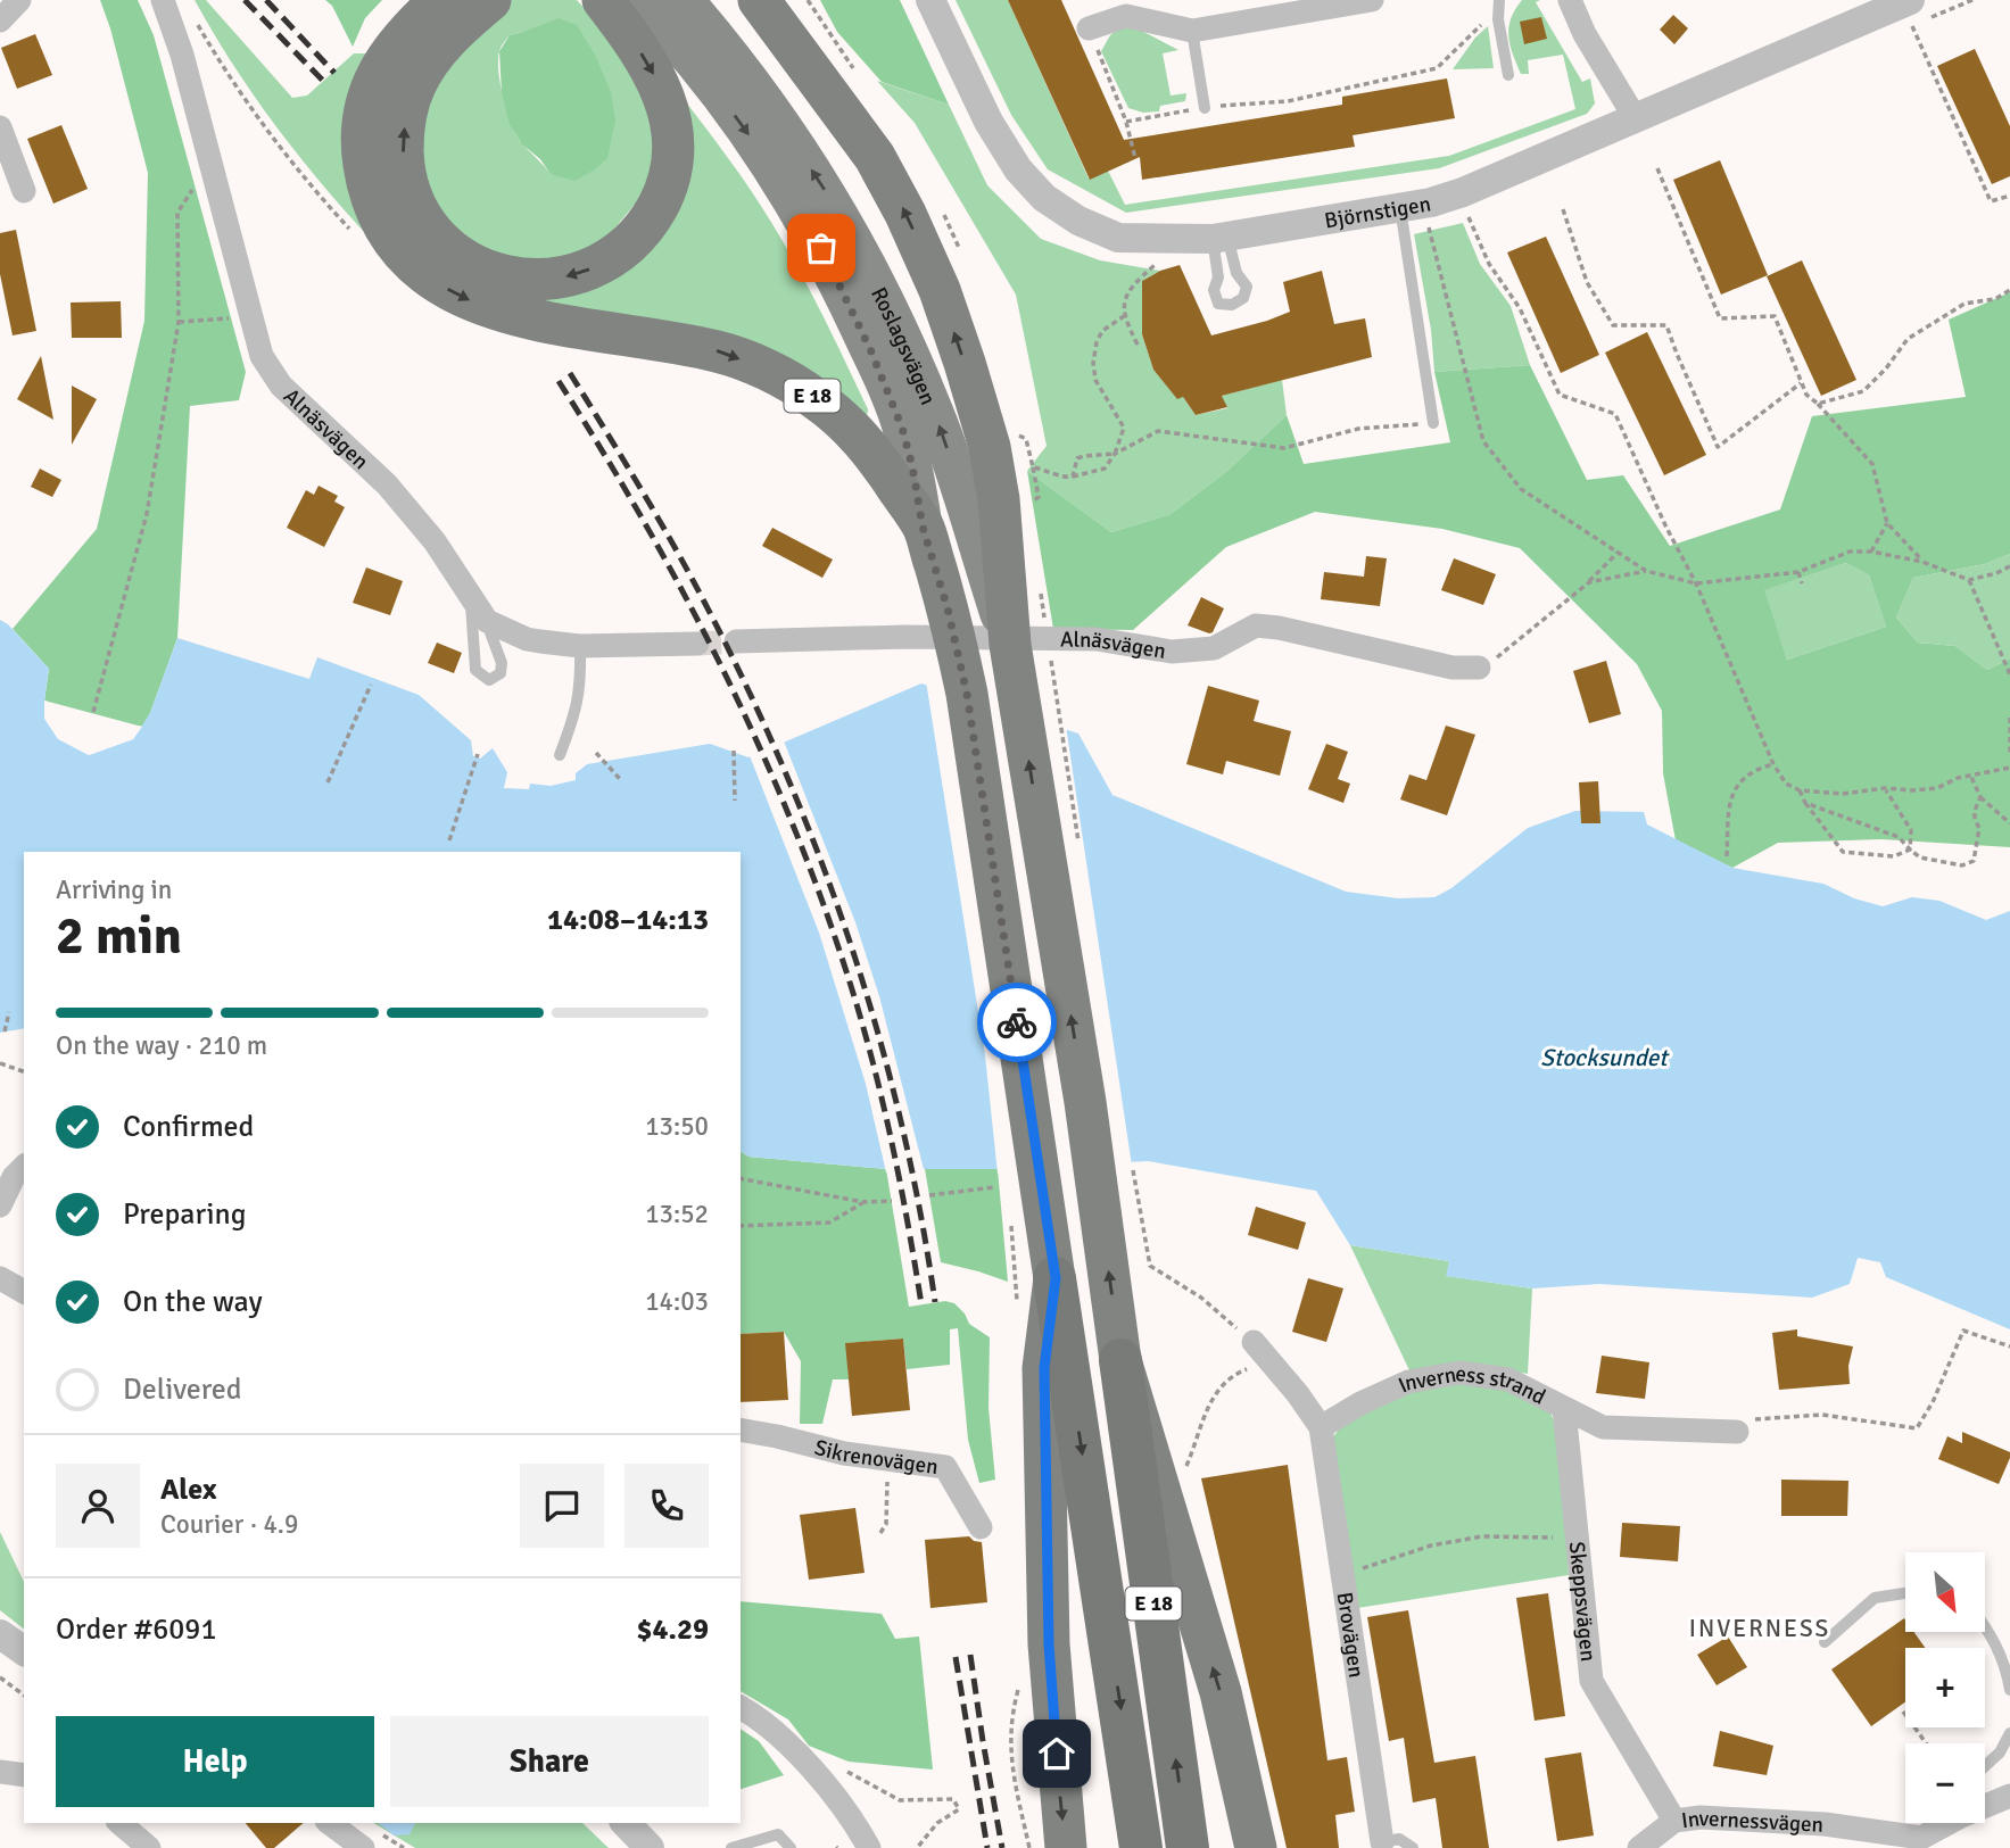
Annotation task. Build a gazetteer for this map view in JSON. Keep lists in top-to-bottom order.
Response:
{
  "streets": {
    "highway": ["E 18"],
    "main road": ["Roslagsvägen"],
    "street": [
      "Björnstigen",
      "Alnäsvägen",
      "Inverness strand",
      "Sikrenovägen",
      "Skeppsvägen",
      "Brovägen",
      "Invernessvägen"
    ]
  },
  "crossings": [
    ["Roslagsvägen", "E 18"],
    ["Inverness strand", "Skeppsvägen"],
    ["Inverness strand", "Brovägen"],
    ["Skeppsvägen", "Invernessvägen"]
  ],
  "districts": ["INVERNESS"],
  "water": ["Stocksundet"],
  "north": "bottom right",
  "page": {
    "heading": ["2 min", "Arriving in", "14:08–14:13"],
    "panel": [
      "Alex",
      "Courier · 4.9",
      "Order #6091",
      "$4.29"
    ],
    "bar": "On the way · 210 m",
    "list": [
      ["Confirmed", "13:50"],
      ["Preparing", "13:52"],
      ["On the way", "14:03"],
      "Delivered"
    ],
    "map_buttons": ["+", "−"],
    "buttons": ["Help", "Share"]
  }
}
